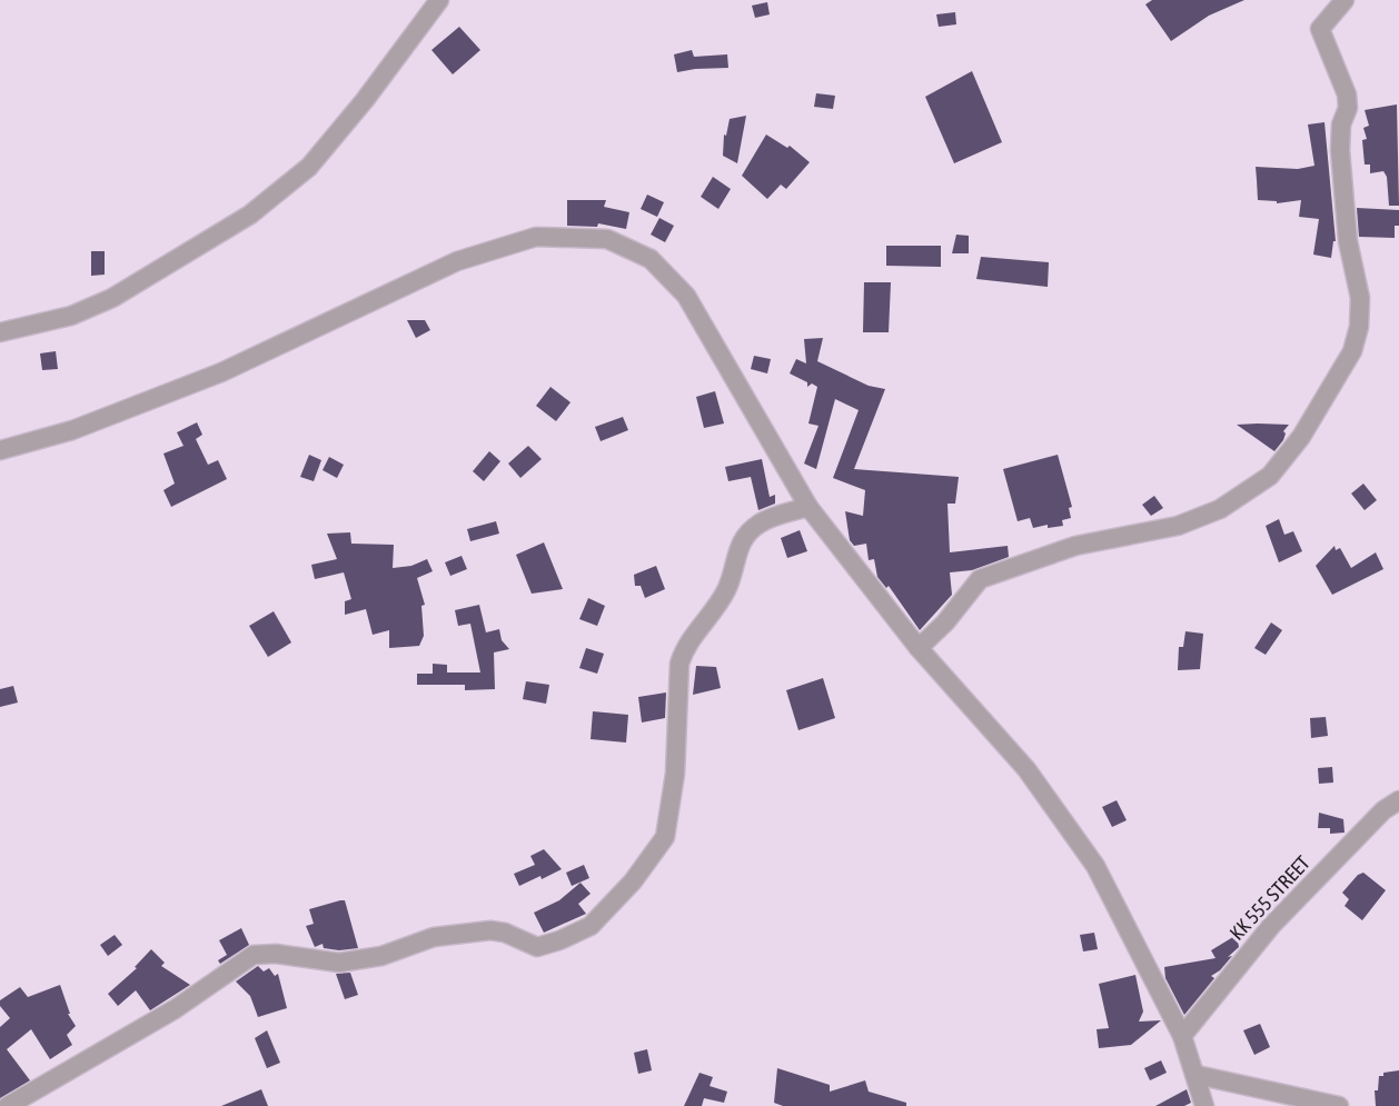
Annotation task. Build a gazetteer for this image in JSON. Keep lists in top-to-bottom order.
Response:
{
  "streets": {
    "street": ["KK 555 STREET"]
  }
}
